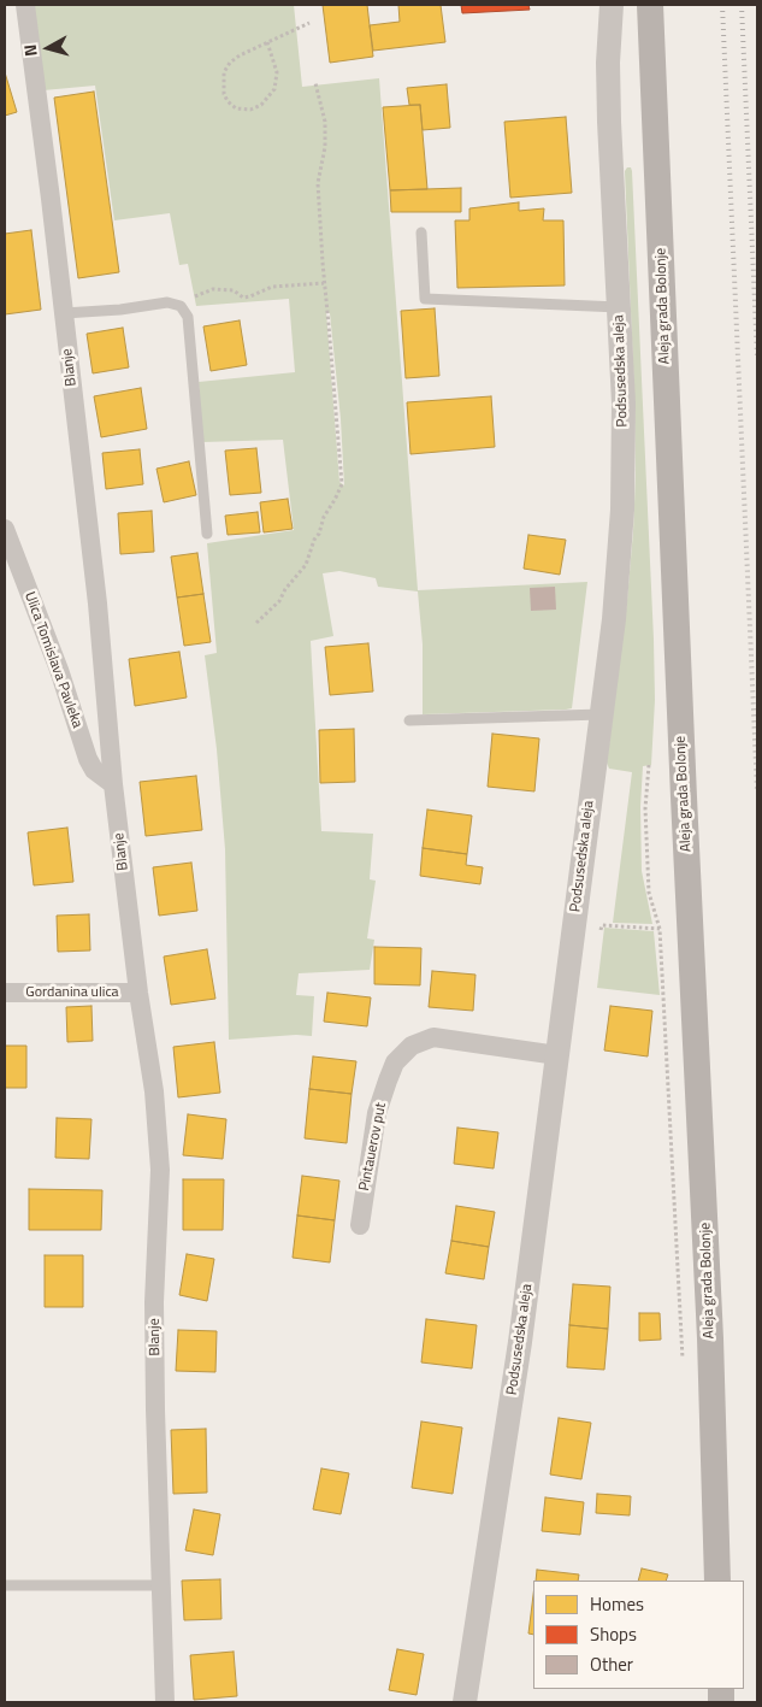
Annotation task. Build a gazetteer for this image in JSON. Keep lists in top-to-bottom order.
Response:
{
  "streets": {
    "main road": ["Aleja grada Bolonje"],
    "street": [
      "Blanje",
      "Podsusedska aleja",
      "Ulica Tomislava Pavleka",
      "Gordanina ulica",
      "Pintauerov put"
    ]
  },
  "crossings": [
    ["Blanje", "Ulica Tomislava Pavleka"],
    ["Blanje", "Gordanina ulica"],
    ["Podsusedska aleja", "Pintauerov put"]
  ],
  "legend": ["Homes", "Shops", "Other"],
  "north": "left"
}
